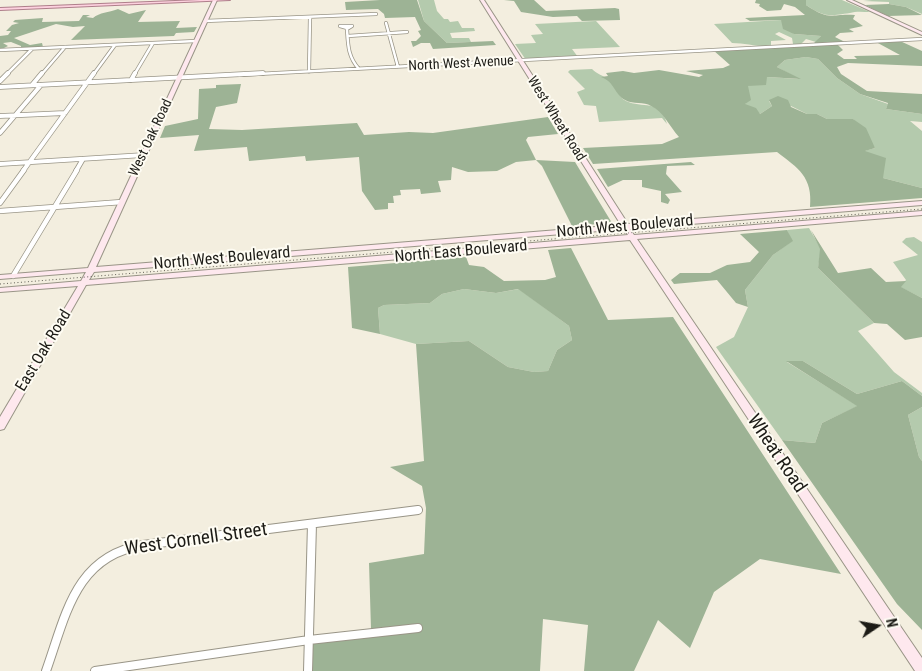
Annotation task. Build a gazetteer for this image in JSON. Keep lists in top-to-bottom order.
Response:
{
  "streets": {
    "street": [
      "North West Avenue",
      "West Wheat Road",
      "West Oak Road",
      "North West Boulevard",
      "North East Boulevard",
      "East Oak Road",
      "Wheat Road",
      "West Cornell Street"
    ]
  },
  "crossings": [
    ["North West Avenue", "West Wheat Road"],
    ["North West Avenue", "West Oak Road"],
    ["West Wheat Road", "North West Boulevard"],
    ["West Wheat Road", "North East Boulevard"],
    ["West Wheat Road", "Wheat Road"],
    ["West Oak Road", "North West Boulevard"],
    ["West Oak Road", "North East Boulevard"],
    ["West Oak Road", "East Oak Road"],
    ["North West Boulevard", "North East Boulevard"],
    ["North West Boulevard", "East Oak Road"],
    ["North East Boulevard", "East Oak Road"],
    ["North East Boulevard", "Wheat Road"]
  ],
  "north": "right"
}
